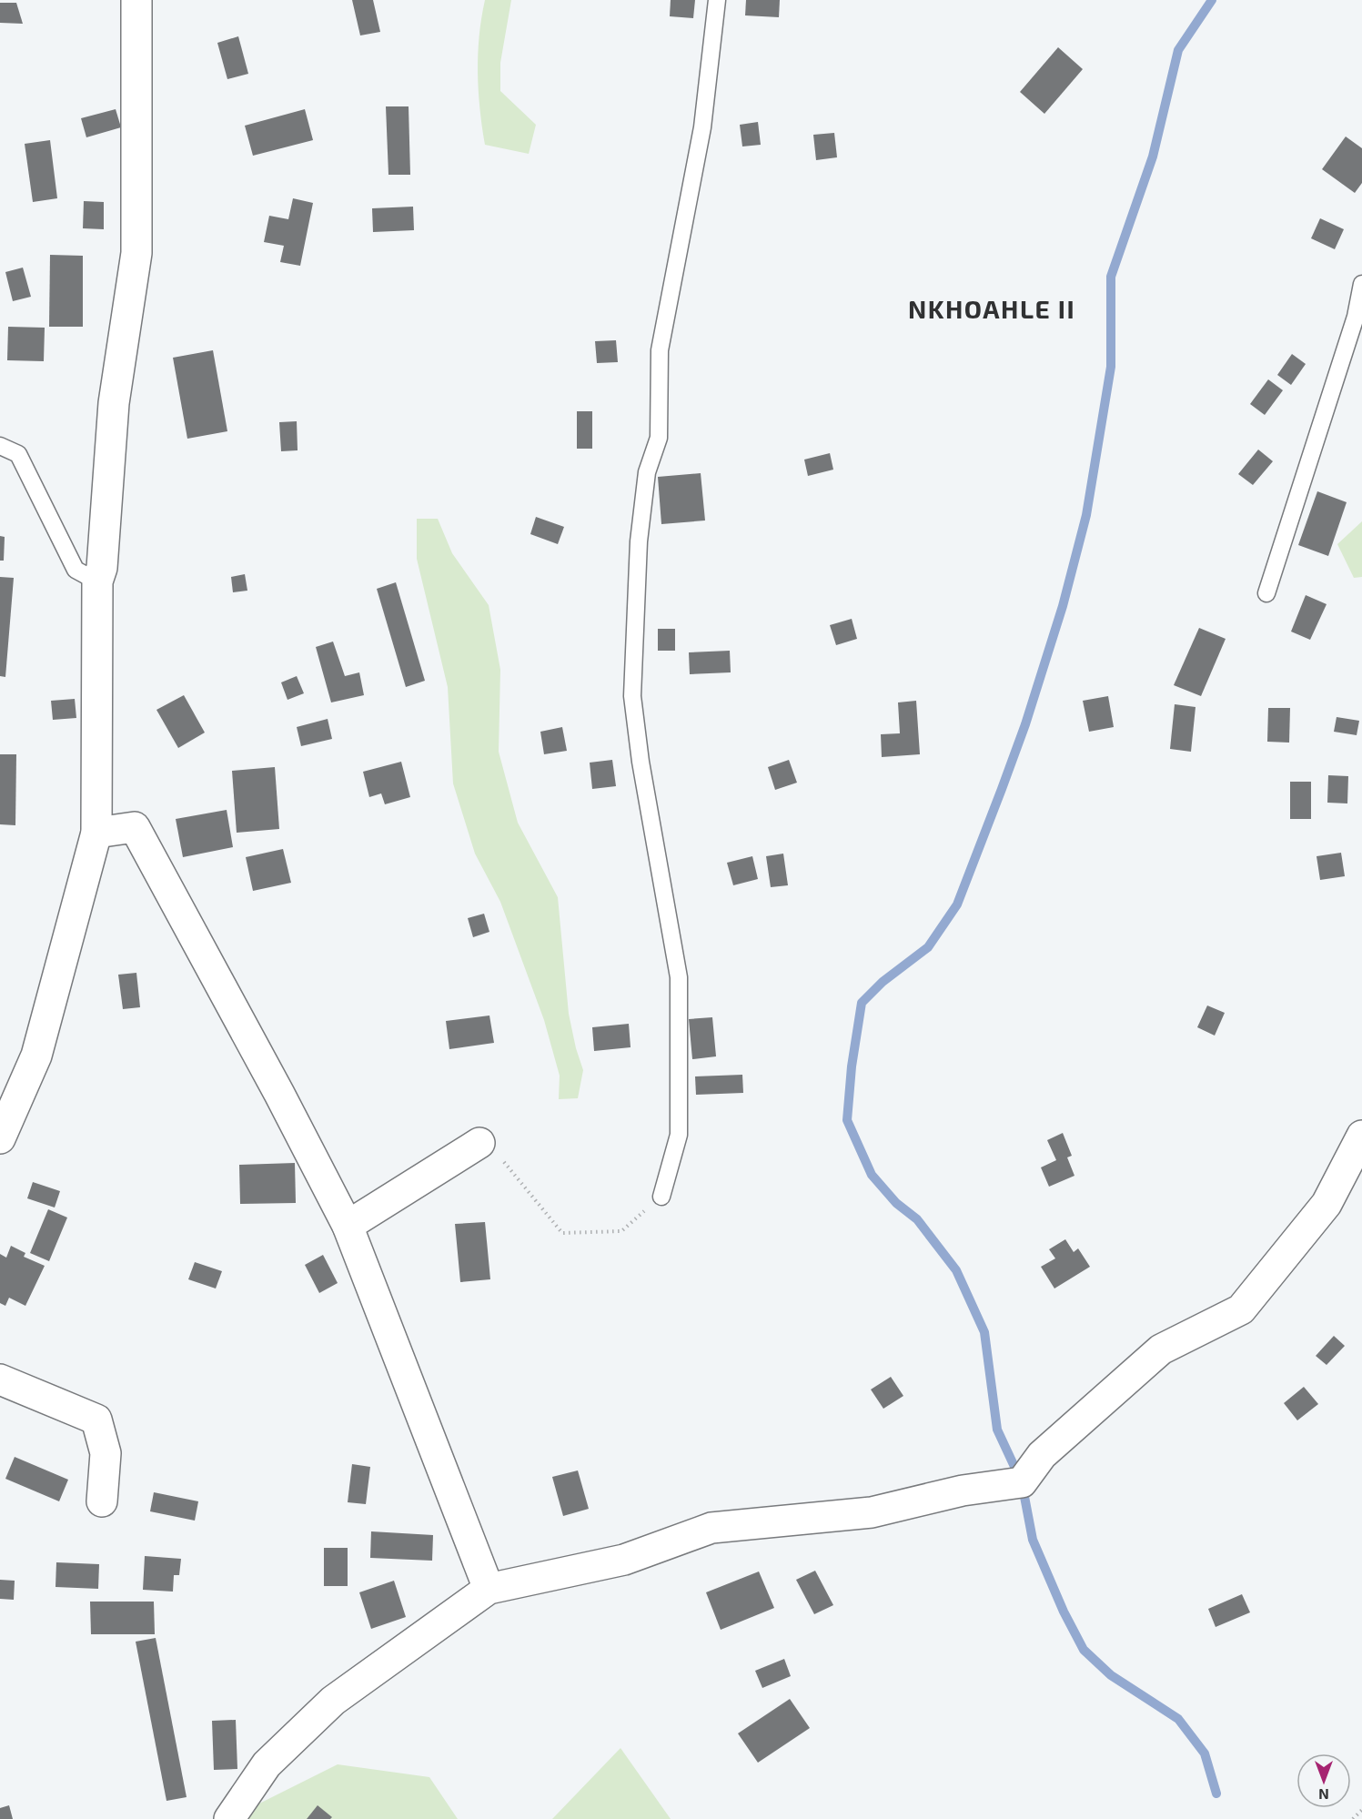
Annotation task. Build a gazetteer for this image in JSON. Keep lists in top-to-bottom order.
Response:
{
  "districts": ["NKHOAHLE II"],
  "north": "bottom"
}
